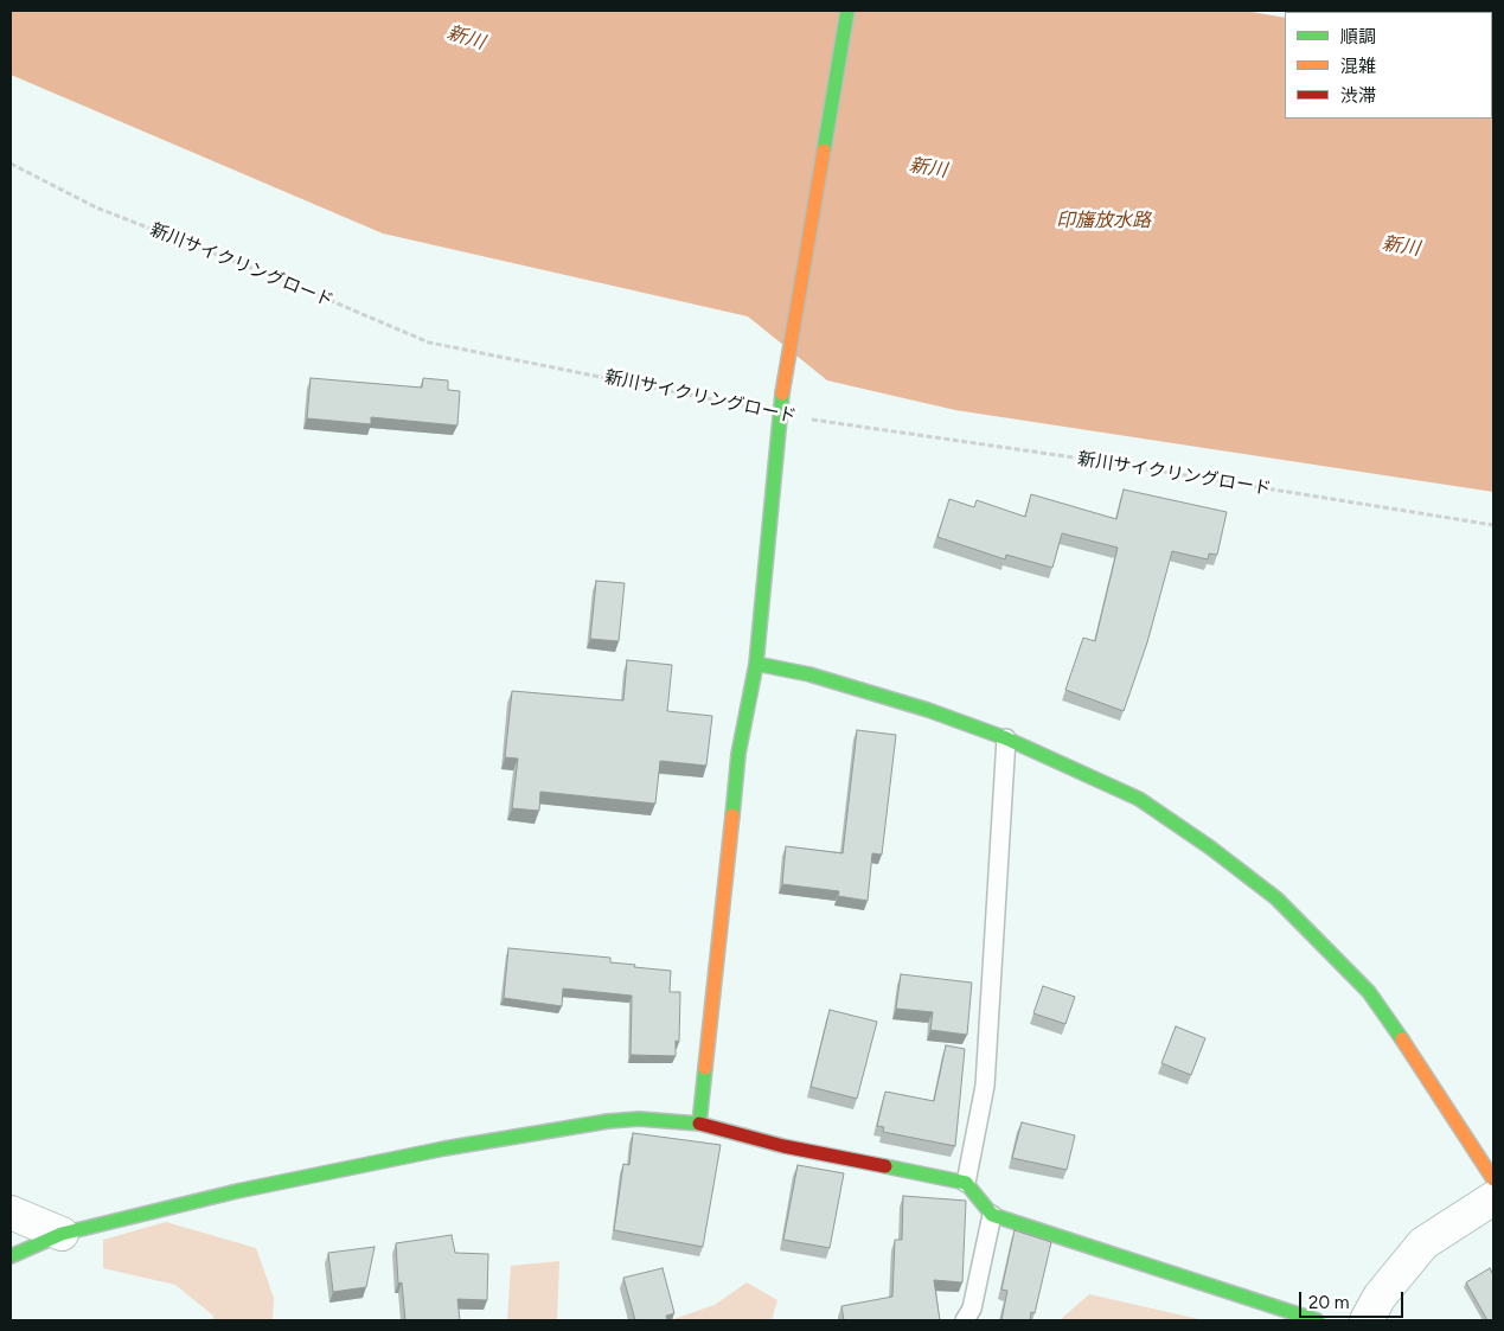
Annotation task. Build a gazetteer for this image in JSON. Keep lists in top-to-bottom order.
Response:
{
  "streets": {
    "path": ["新川サイクリングロード"]
  },
  "water": ["新川", "印旛放水路"],
  "legend": ["順調", "混雑", "渋滞"],
  "scale_bar": "20 m"
}
